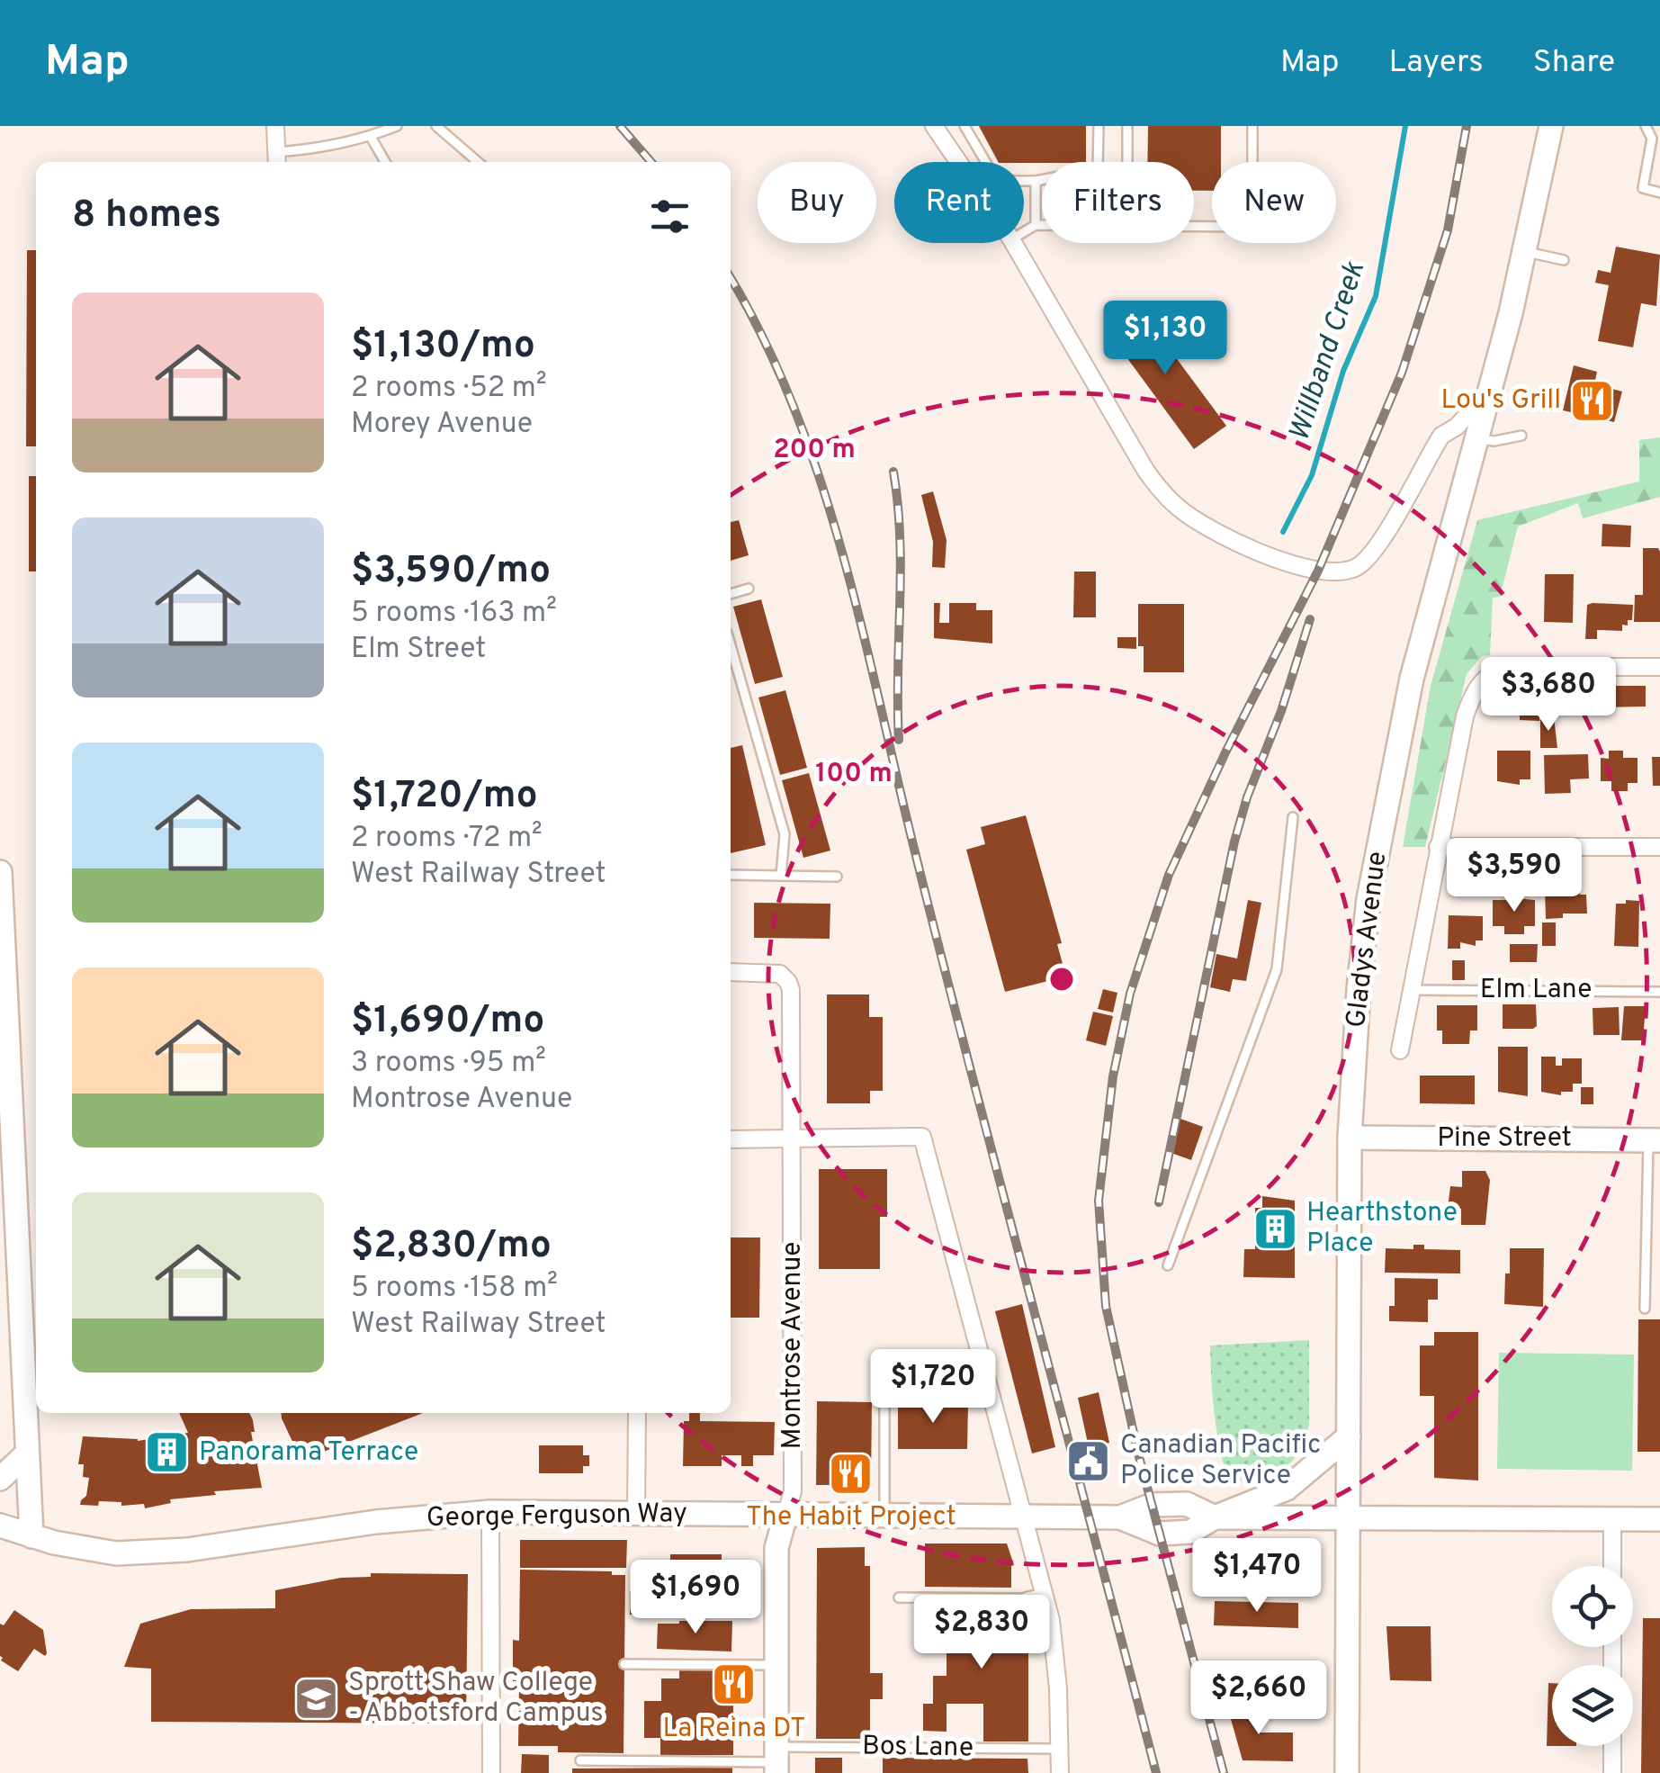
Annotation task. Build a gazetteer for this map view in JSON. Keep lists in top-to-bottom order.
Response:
{
  "streets": {
    "main road": [
      "Gladys Avenue",
      "Pine Street",
      "Montrose Avenue",
      "George Ferguson Way"
    ],
    "lane": ["Elm Lane", "Bos Lane"]
  },
  "crossings": [
    ["Gladys Avenue", "Elm Lane"],
    ["Gladys Avenue", "Pine Street"],
    ["Gladys Avenue", "George Ferguson Way"],
    ["Montrose Avenue", "George Ferguson Way"],
    ["Montrose Avenue", "Bos Lane"]
  ],
  "water": ["Willband Creek"],
  "places": {
    "restaurant": ["Lou's Grill", "The Habit Project", "La Reina DT"],
    "building": ["Hearthstone Place", "Panorama Terrace"],
    "public building": ["Canadian Pacific Police Service"],
    "school or university": ["Sprott Shaw College - Abbotsford Campus"]
  },
  "page": {
    "header": "Map",
    "nav": ["Map", "Layers", "Share"],
    "chip": [
      "Buy",
      "Rent",
      "Filters",
      "New"
    ],
    "heading": "8 homes",
    "list": [
      {
        "name": "$1,130/mo",
        "note": "2 rooms · 52 m² · Morey Avenue"
      },
      {
        "name": "$3,590/mo",
        "note": "5 rooms · 163 m² · Elm Street"
      },
      {
        "name": "$1,720/mo",
        "note": "2 rooms · 72 m² · West Railway Street"
      },
      {
        "name": "$1,690/mo",
        "note": "3 rooms · 95 m² · Montrose Avenue"
      },
      {
        "name": "$2,830/mo",
        "note": "5 rooms · 158 m² · West Railway Street"
      }
    ],
    "price": [
      "$1,130",
      "$3,680",
      "$3,590",
      "$1,720",
      "$1,470",
      "$1,690",
      "$2,830",
      "$2,660"
    ]
  },
  "rings": ["200 m", "100 m"]
}
